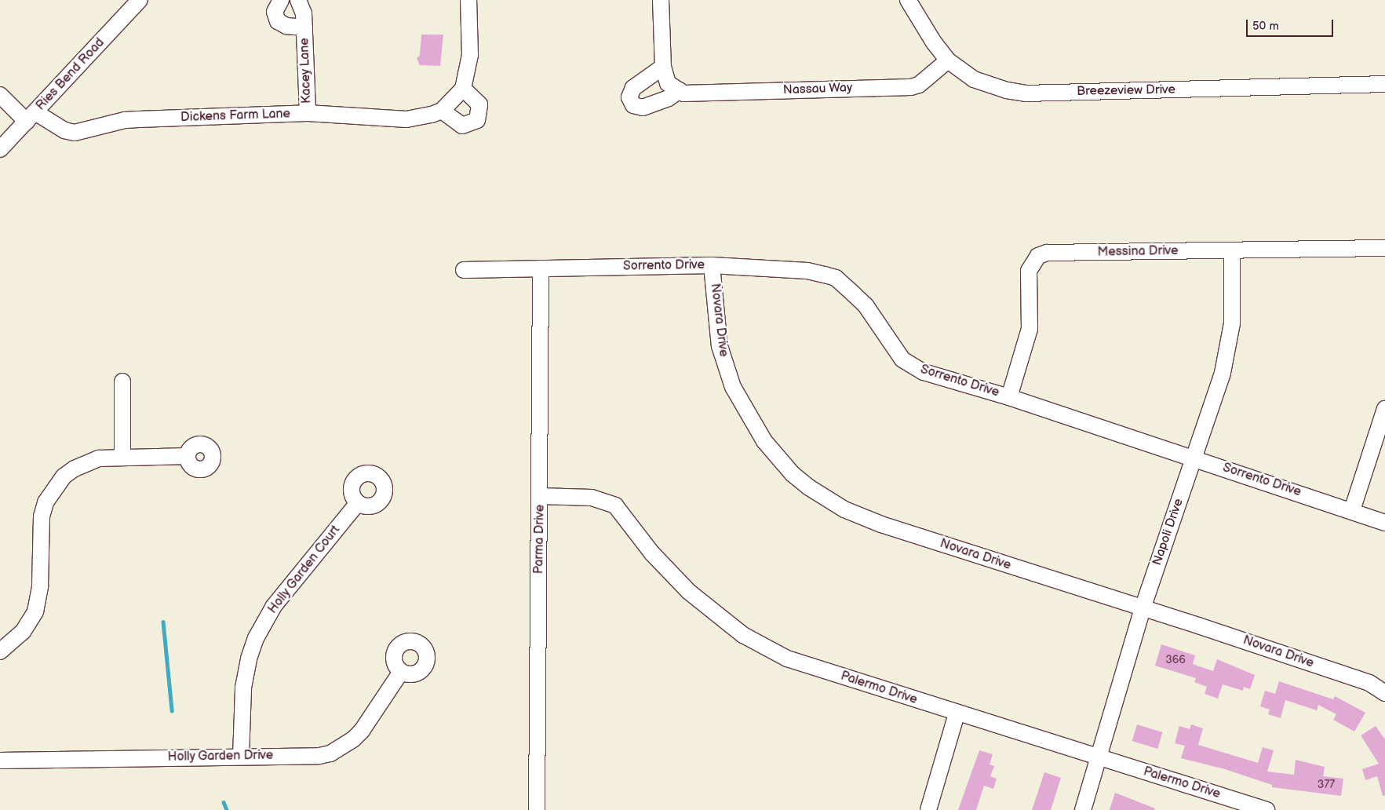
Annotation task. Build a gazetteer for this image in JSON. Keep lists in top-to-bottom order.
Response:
{
  "streets": {
    "street": [
      "Kacey Lane",
      "Ries Bend Road",
      "Nassau Way",
      "Breezeview Drive",
      "Dickens Farm Lane",
      "Messina Drive",
      "Sorrento Drive",
      "Novara Drive",
      "Napoli Drive",
      "Parma Drive",
      "Holly Garden Court",
      "Palermo Drive",
      "Holly Garden Drive"
    ]
  },
  "crossings": [
    ["Kacey Lane", "Dickens Farm Lane"],
    ["Ries Bend Road", "Dickens Farm Lane"],
    ["Nassau Way", "Breezeview Drive"],
    ["Messina Drive", "Sorrento Drive"],
    ["Messina Drive", "Napoli Drive"],
    ["Sorrento Drive", "Novara Drive"],
    ["Sorrento Drive", "Napoli Drive"],
    ["Sorrento Drive", "Parma Drive"],
    ["Novara Drive", "Napoli Drive"],
    ["Napoli Drive", "Palermo Drive"],
    ["Parma Drive", "Palermo Drive"],
    ["Holly Garden Court", "Holly Garden Drive"]
  ],
  "house_numbers": ["366", "377"],
  "scale_bar": "50 m"
}
